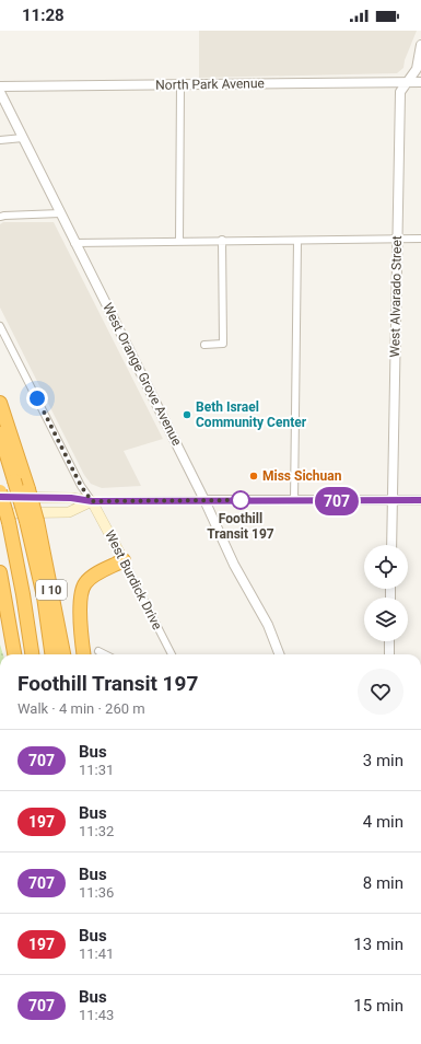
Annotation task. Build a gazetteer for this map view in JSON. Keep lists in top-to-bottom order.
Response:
{
  "streets": {
    "highway": ["I 10"],
    "main road": ["West Burdick Drive"],
    "street": ["North Park Avenue", "West Alvarado Street", "West Orange Grove Avenue"]
  },
  "crossings": [
    ["North Park Avenue", "West Alvarado Street"]
  ],
  "places": ["Beth Israel Community Center", "Miss Sichuan", "Foothill Transit 197"],
  "lines": ["bus line 707"],
  "page": {
    "status": "11:28",
    "on_map": "707",
    "heading": ["Foothill Transit 197", "Walk · 4 min · 260 m"],
    "list": [
      {
        "mark": "707",
        "name": "Bus",
        "note": "11:31",
        "value": "3 min"
      },
      {
        "mark": "197",
        "name": "Bus",
        "note": "11:32",
        "value": "4 min"
      },
      {
        "mark": "707",
        "name": "Bus",
        "note": "11:36",
        "value": "8 min"
      },
      {
        "mark": "197",
        "name": "Bus",
        "note": "11:41",
        "value": "13 min"
      },
      {
        "mark": "707",
        "name": "Bus",
        "note": "11:43",
        "value": "15 min"
      }
    ]
  }
}
